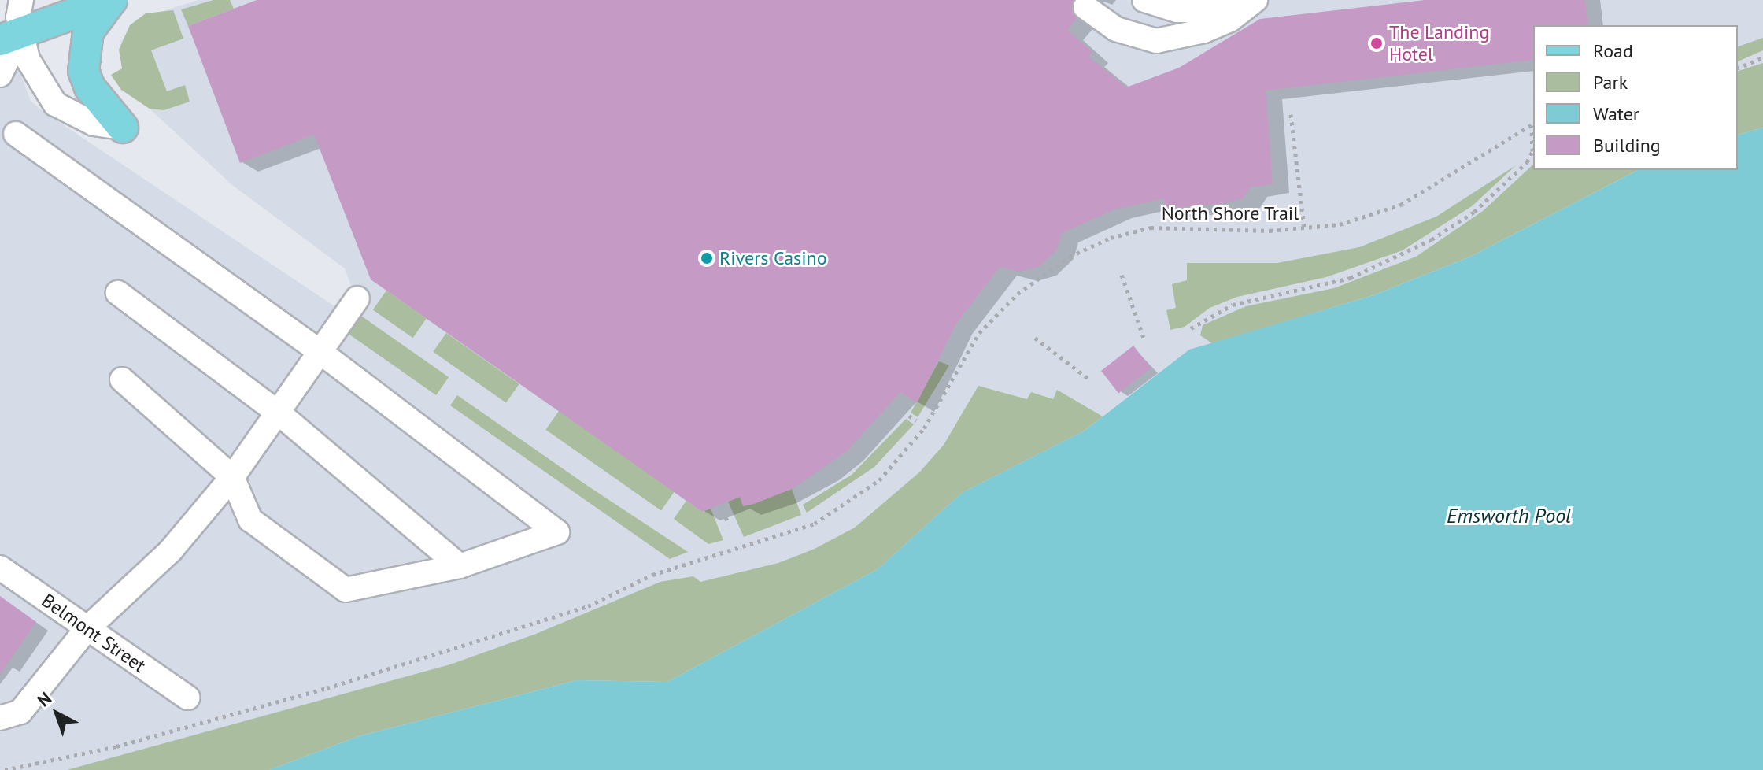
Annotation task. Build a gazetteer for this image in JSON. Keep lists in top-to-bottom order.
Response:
{
  "streets": {
    "street": ["Belmont Street"],
    "path": ["North Shore Trail"]
  },
  "water": ["Emsworth Pool"],
  "places": ["The Landing Hotel", "Rivers Casino"],
  "legend": [
    "Road",
    "Park",
    "Water",
    "Building"
  ],
  "north": "top left"
}
